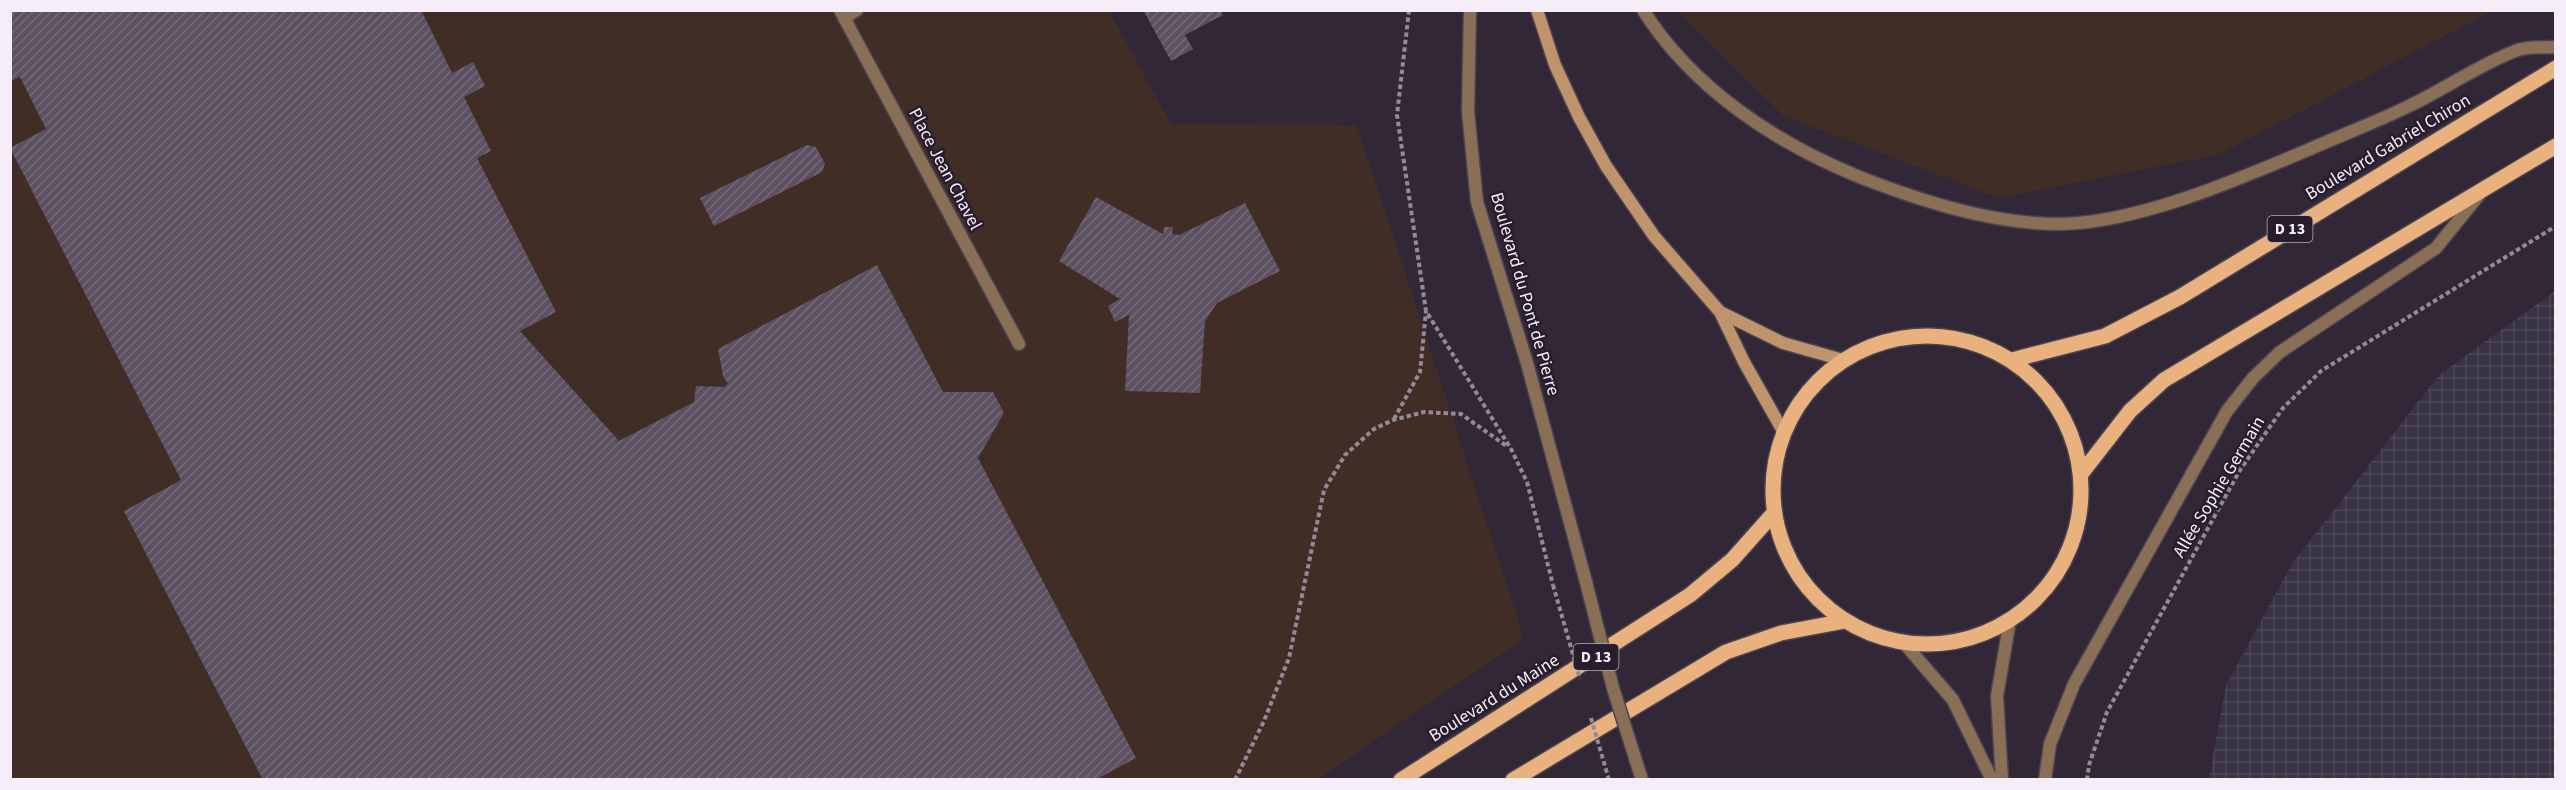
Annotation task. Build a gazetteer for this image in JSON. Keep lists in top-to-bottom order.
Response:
{
  "streets": {
    "main road": ["Boulevard Gabriel Chiron", "D 13", "Boulevard du Maine"],
    "street": ["Place Jean Chavel", "Boulevard du Pont de Pierre"],
    "path": ["Allée Sophie Germain"]
  }
}
